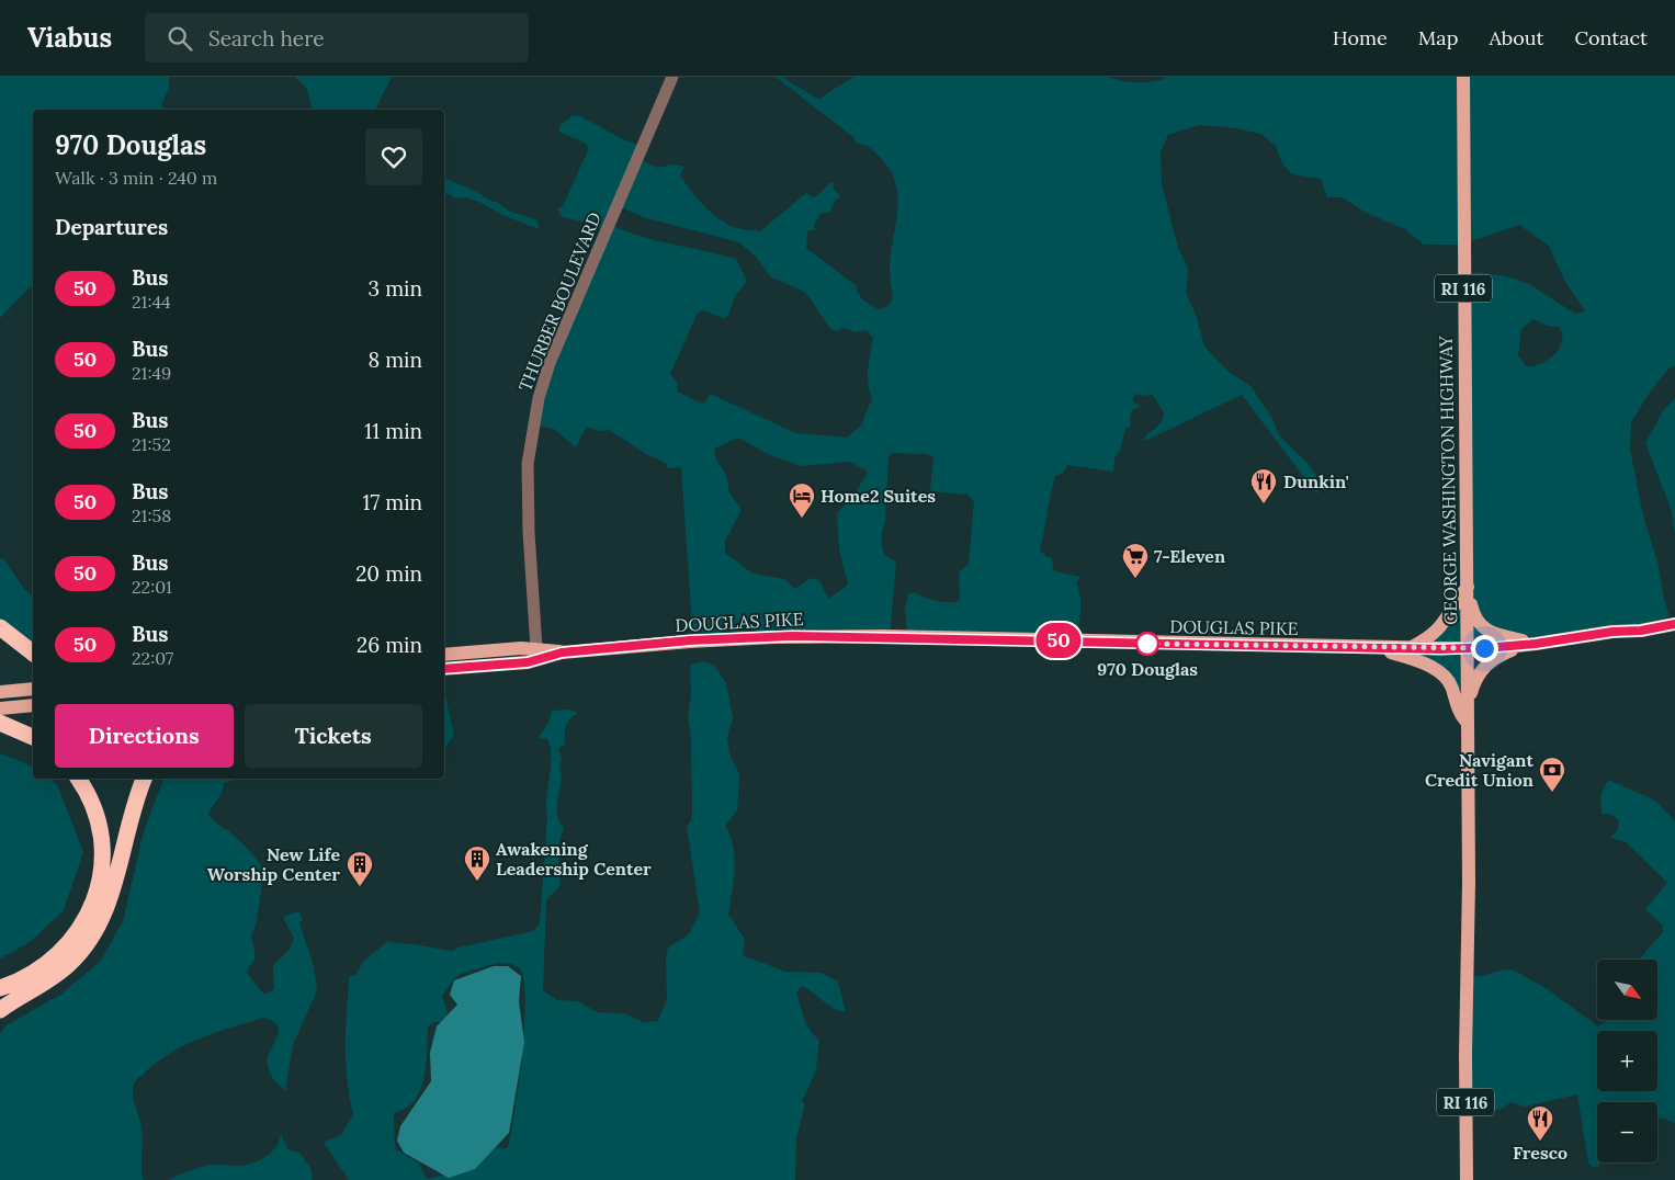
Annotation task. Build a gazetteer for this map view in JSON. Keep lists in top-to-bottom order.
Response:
{
  "streets": {
    "main road": ["RI 116", "GEORGE WASHINGTON HIGHWAY", "DOUGLAS PIKE"],
    "street": ["THURBER BOULEVARD"]
  },
  "crossings": [
    ["THURBER BOULEVARD", "DOUGLAS PIKE"],
    ["GEORGE WASHINGTON HIGHWAY", "DOUGLAS PIKE"]
  ],
  "places": {
    "restaurant": ["Dunkin'", "Fresco"],
    "hotel": ["Home2 Suites"],
    "supermarket": ["7-Eleven"],
    "other": ["970 Douglas"],
    "bank": ["Navigant Credit Union"],
    "building": ["Awakening Leadership Center", "New Life Worship Center"]
  },
  "lines": ["bus line 50"],
  "north": "bottom right",
  "page": {
    "header": "Viabus",
    "search": "Search here",
    "nav": [
      "Home",
      "Map",
      "About",
      "Contact"
    ],
    "on_map": "50",
    "heading": [
      ["970 Douglas", "Walk · 3 min · 240 m"],
      "Departures"
    ],
    "list": [
      {
        "mark": "50",
        "name": "Bus",
        "note": "21:44",
        "value": "3 min"
      },
      {
        "mark": "50",
        "name": "Bus",
        "note": "21:49",
        "value": "8 min"
      },
      {
        "mark": "50",
        "name": "Bus",
        "note": "21:52",
        "value": "11 min"
      },
      {
        "mark": "50",
        "name": "Bus",
        "note": "21:58",
        "value": "17 min"
      },
      {
        "mark": "50",
        "name": "Bus",
        "note": "22:01",
        "value": "20 min"
      },
      {
        "mark": "50",
        "name": "Bus",
        "note": "22:07",
        "value": "26 min"
      }
    ],
    "buttons": ["Directions", "Tickets"],
    "map_buttons": ["+", "−"]
  }
}
